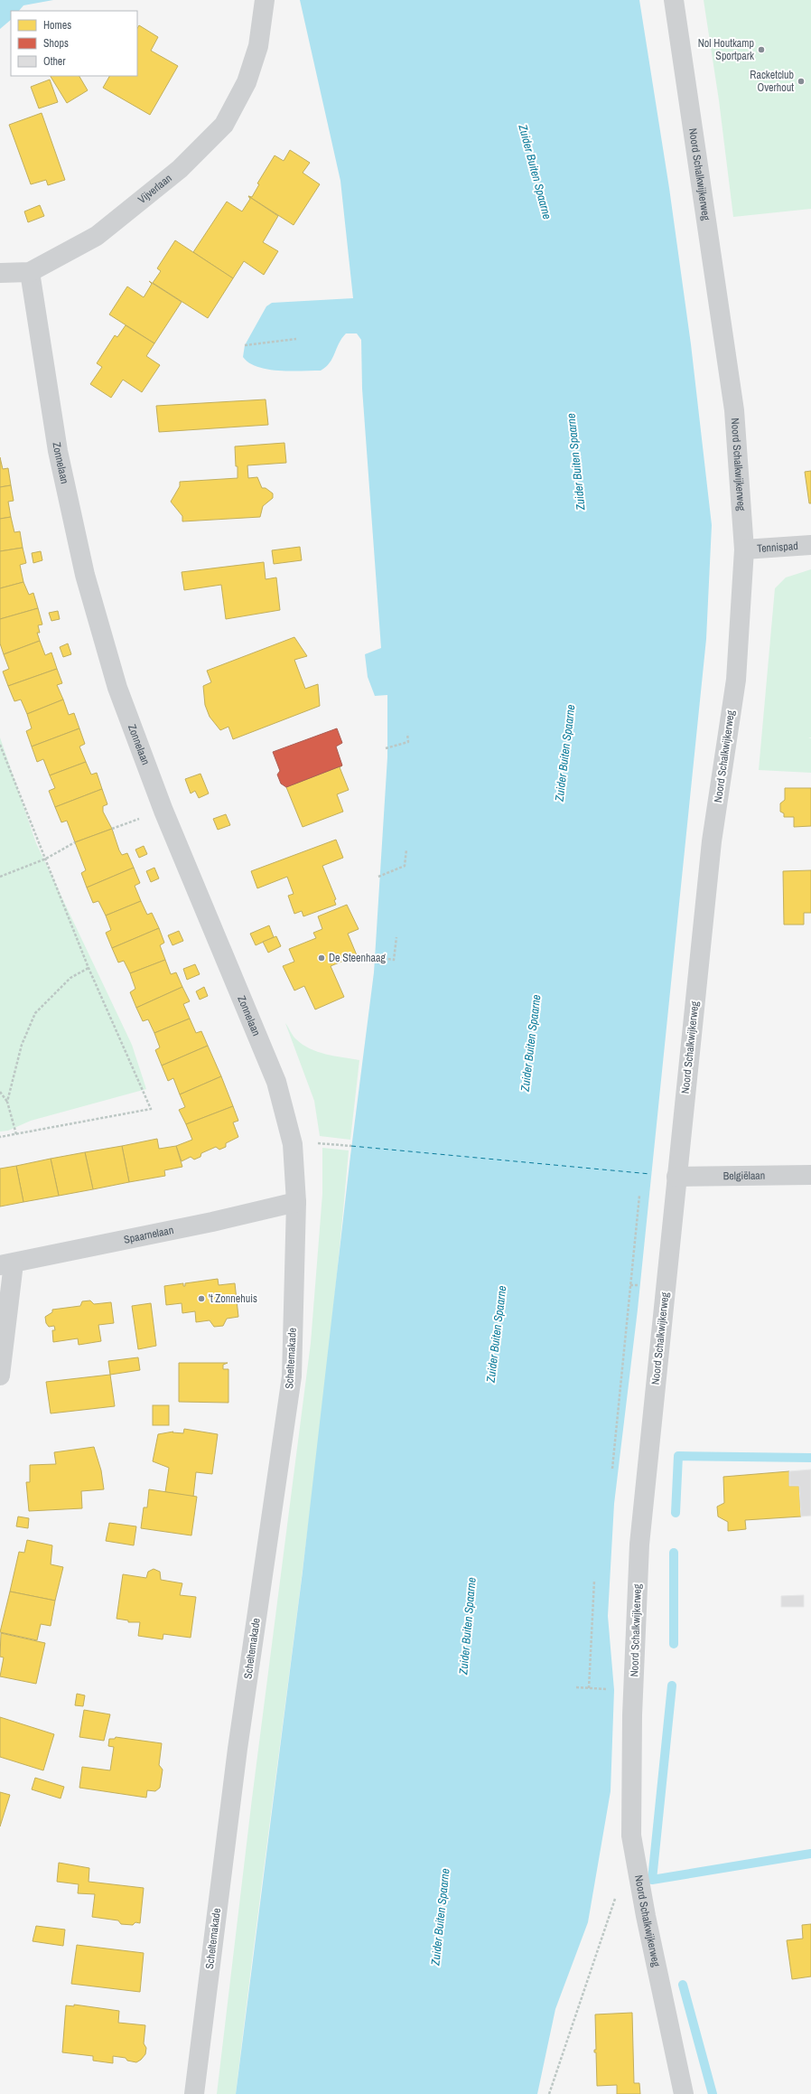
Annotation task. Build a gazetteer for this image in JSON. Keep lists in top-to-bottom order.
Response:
{
  "streets": {
    "street": [
      "Noord Schalkwijkerweg",
      "Vijverlaan",
      "Zonnelaan",
      "Tennispad",
      "Belgiëlaan",
      "Spaarnelaan",
      "Scheltemakade"
    ]
  },
  "crossings": [
    ["Noord Schalkwijkerweg", "Tennispad"],
    ["Noord Schalkwijkerweg", "Belgiëlaan"],
    ["Vijverlaan", "Zonnelaan"],
    ["Zonnelaan", "Spaarnelaan"],
    ["Zonnelaan", "Scheltemakade"],
    ["Spaarnelaan", "Scheltemakade"]
  ],
  "water": ["Zuider Buiten Spaarne"],
  "places": [
    "Nol Houtkamp Sportpark",
    "Racketclub Overhout",
    "De Steenhaag",
    "'t Zonnehuis"
  ],
  "legend": ["Homes", "Shops", "Other"]
}
